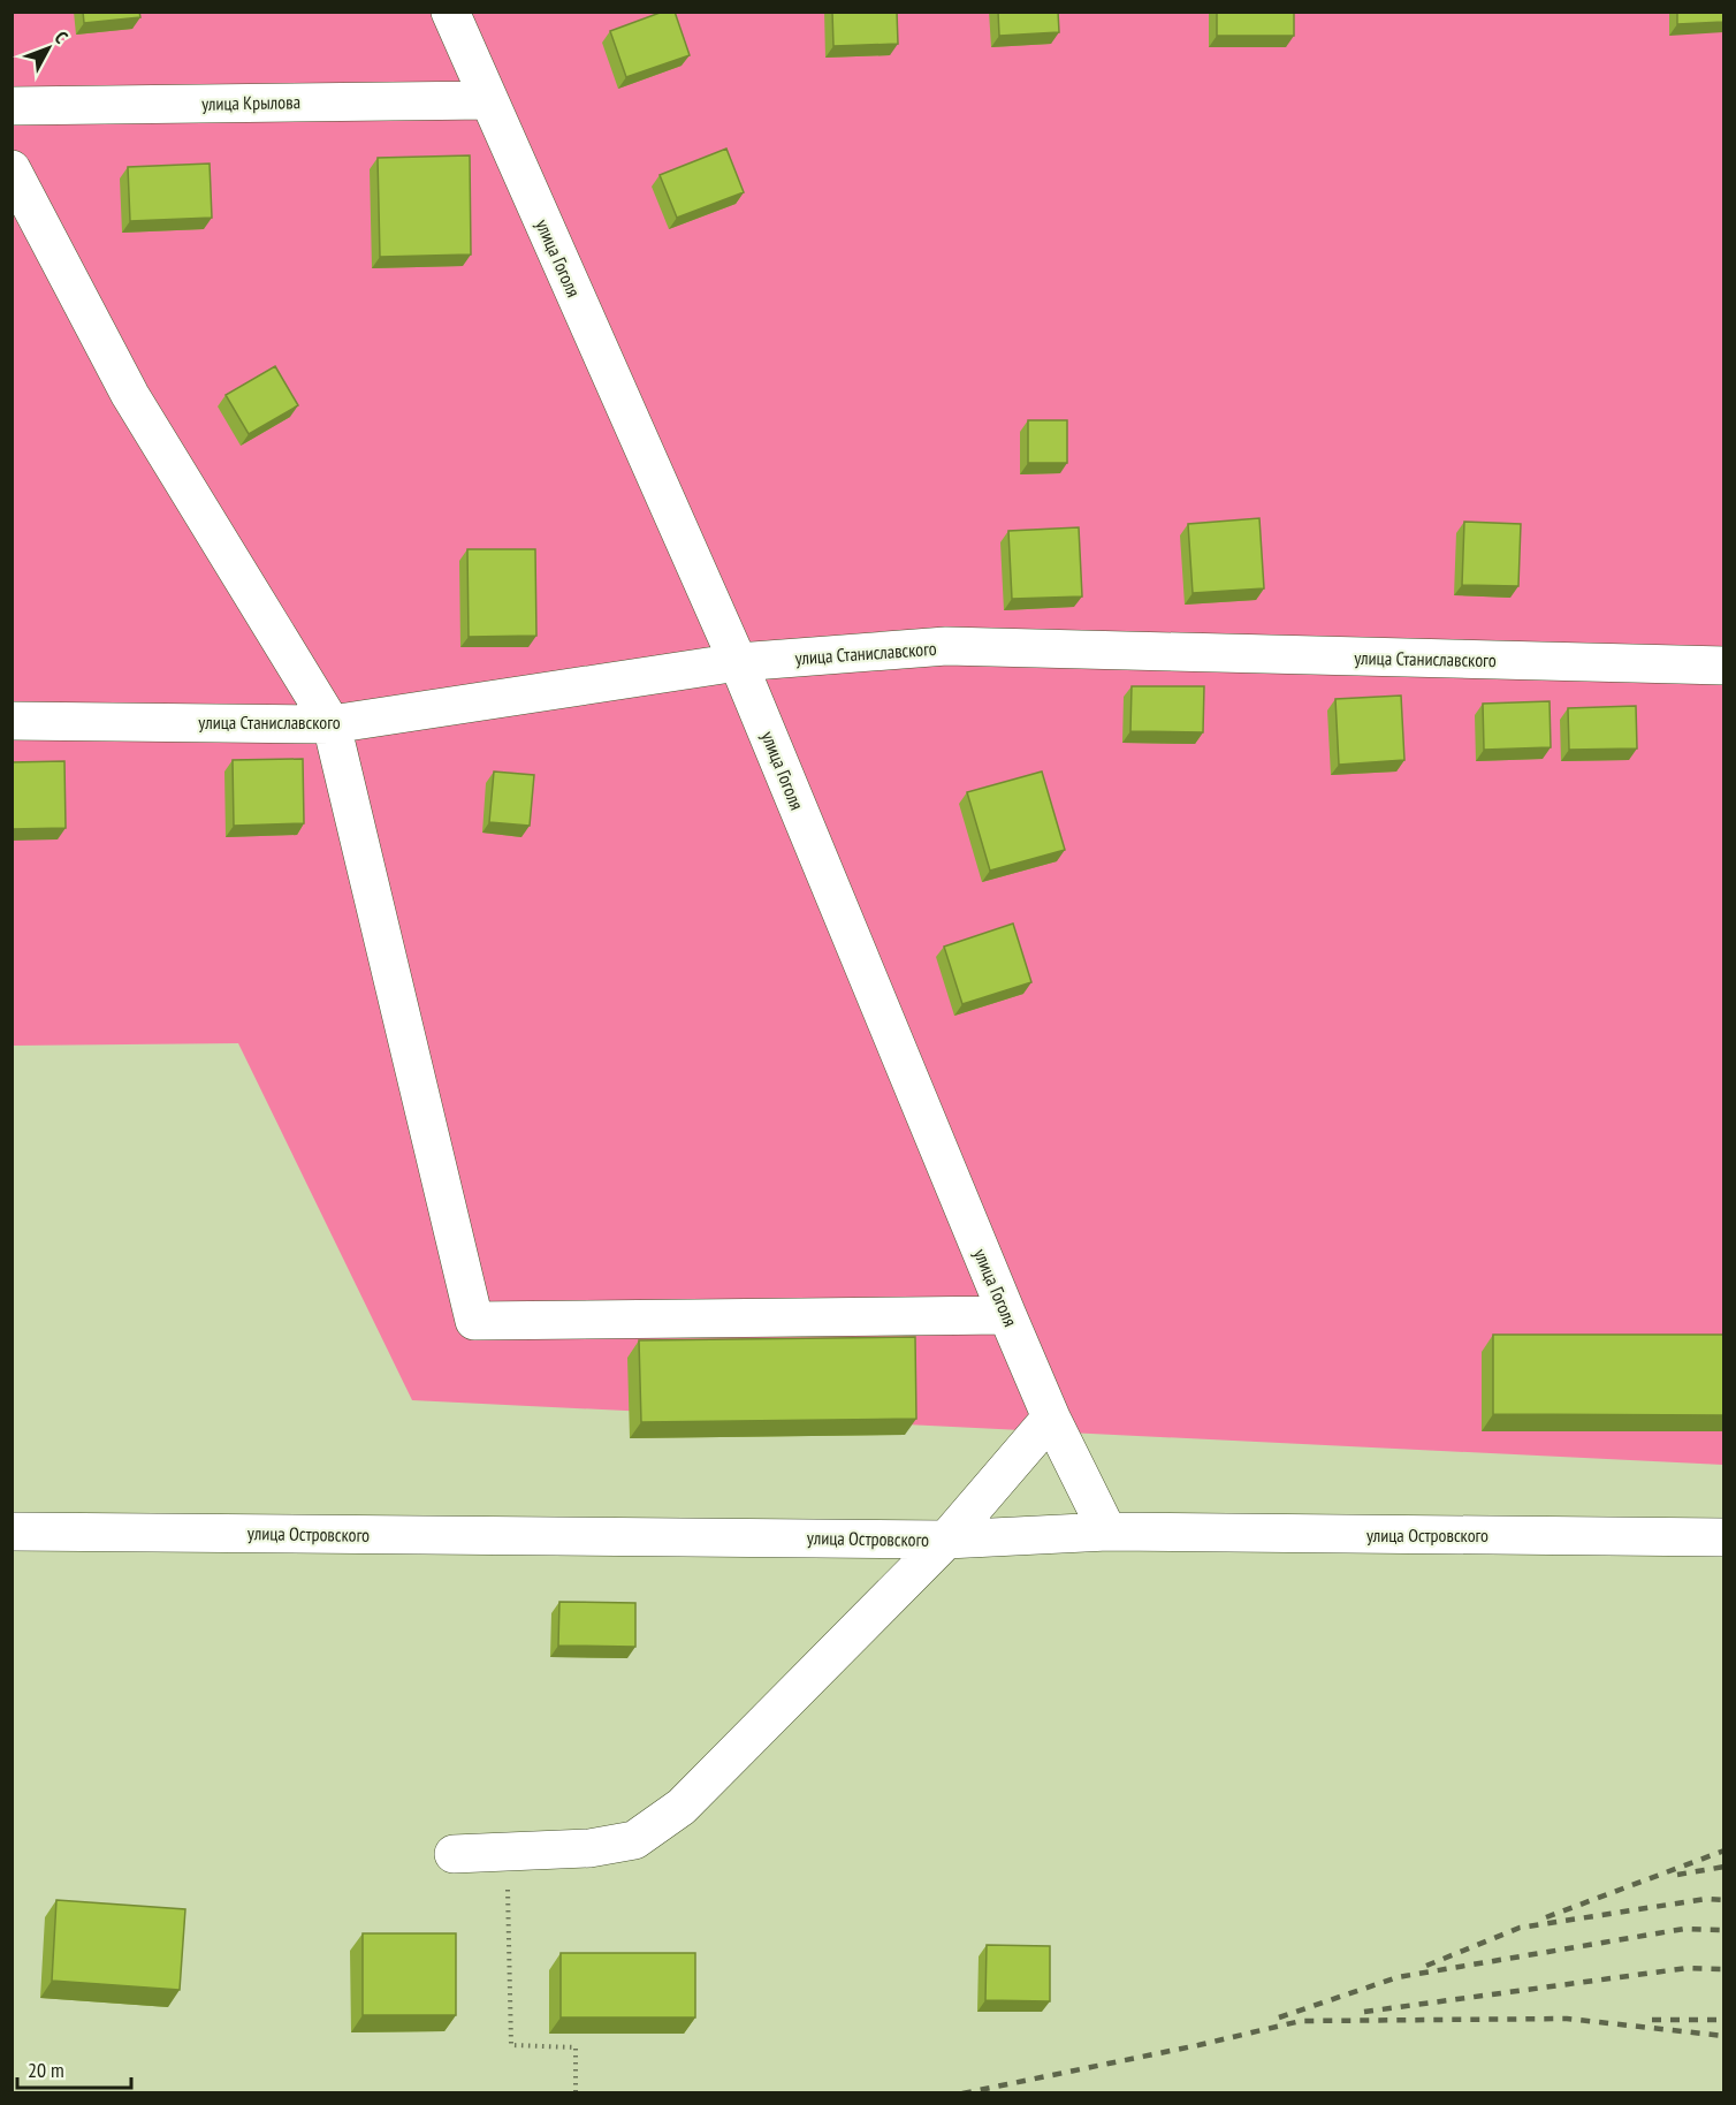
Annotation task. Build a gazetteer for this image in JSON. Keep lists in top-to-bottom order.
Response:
{
  "streets": {
    "street": [
      "улица Крылова",
      "улица Гоголя",
      "улица Станиславского",
      "улица Островского"
    ]
  },
  "crossings": [
    ["улица Крылова", "улица Гоголя"],
    ["улица Гоголя", "улица Станиславского"],
    ["улица Гоголя", "улица Островского"]
  ],
  "scale_bar": "20 m",
  "north": "top right"
}
